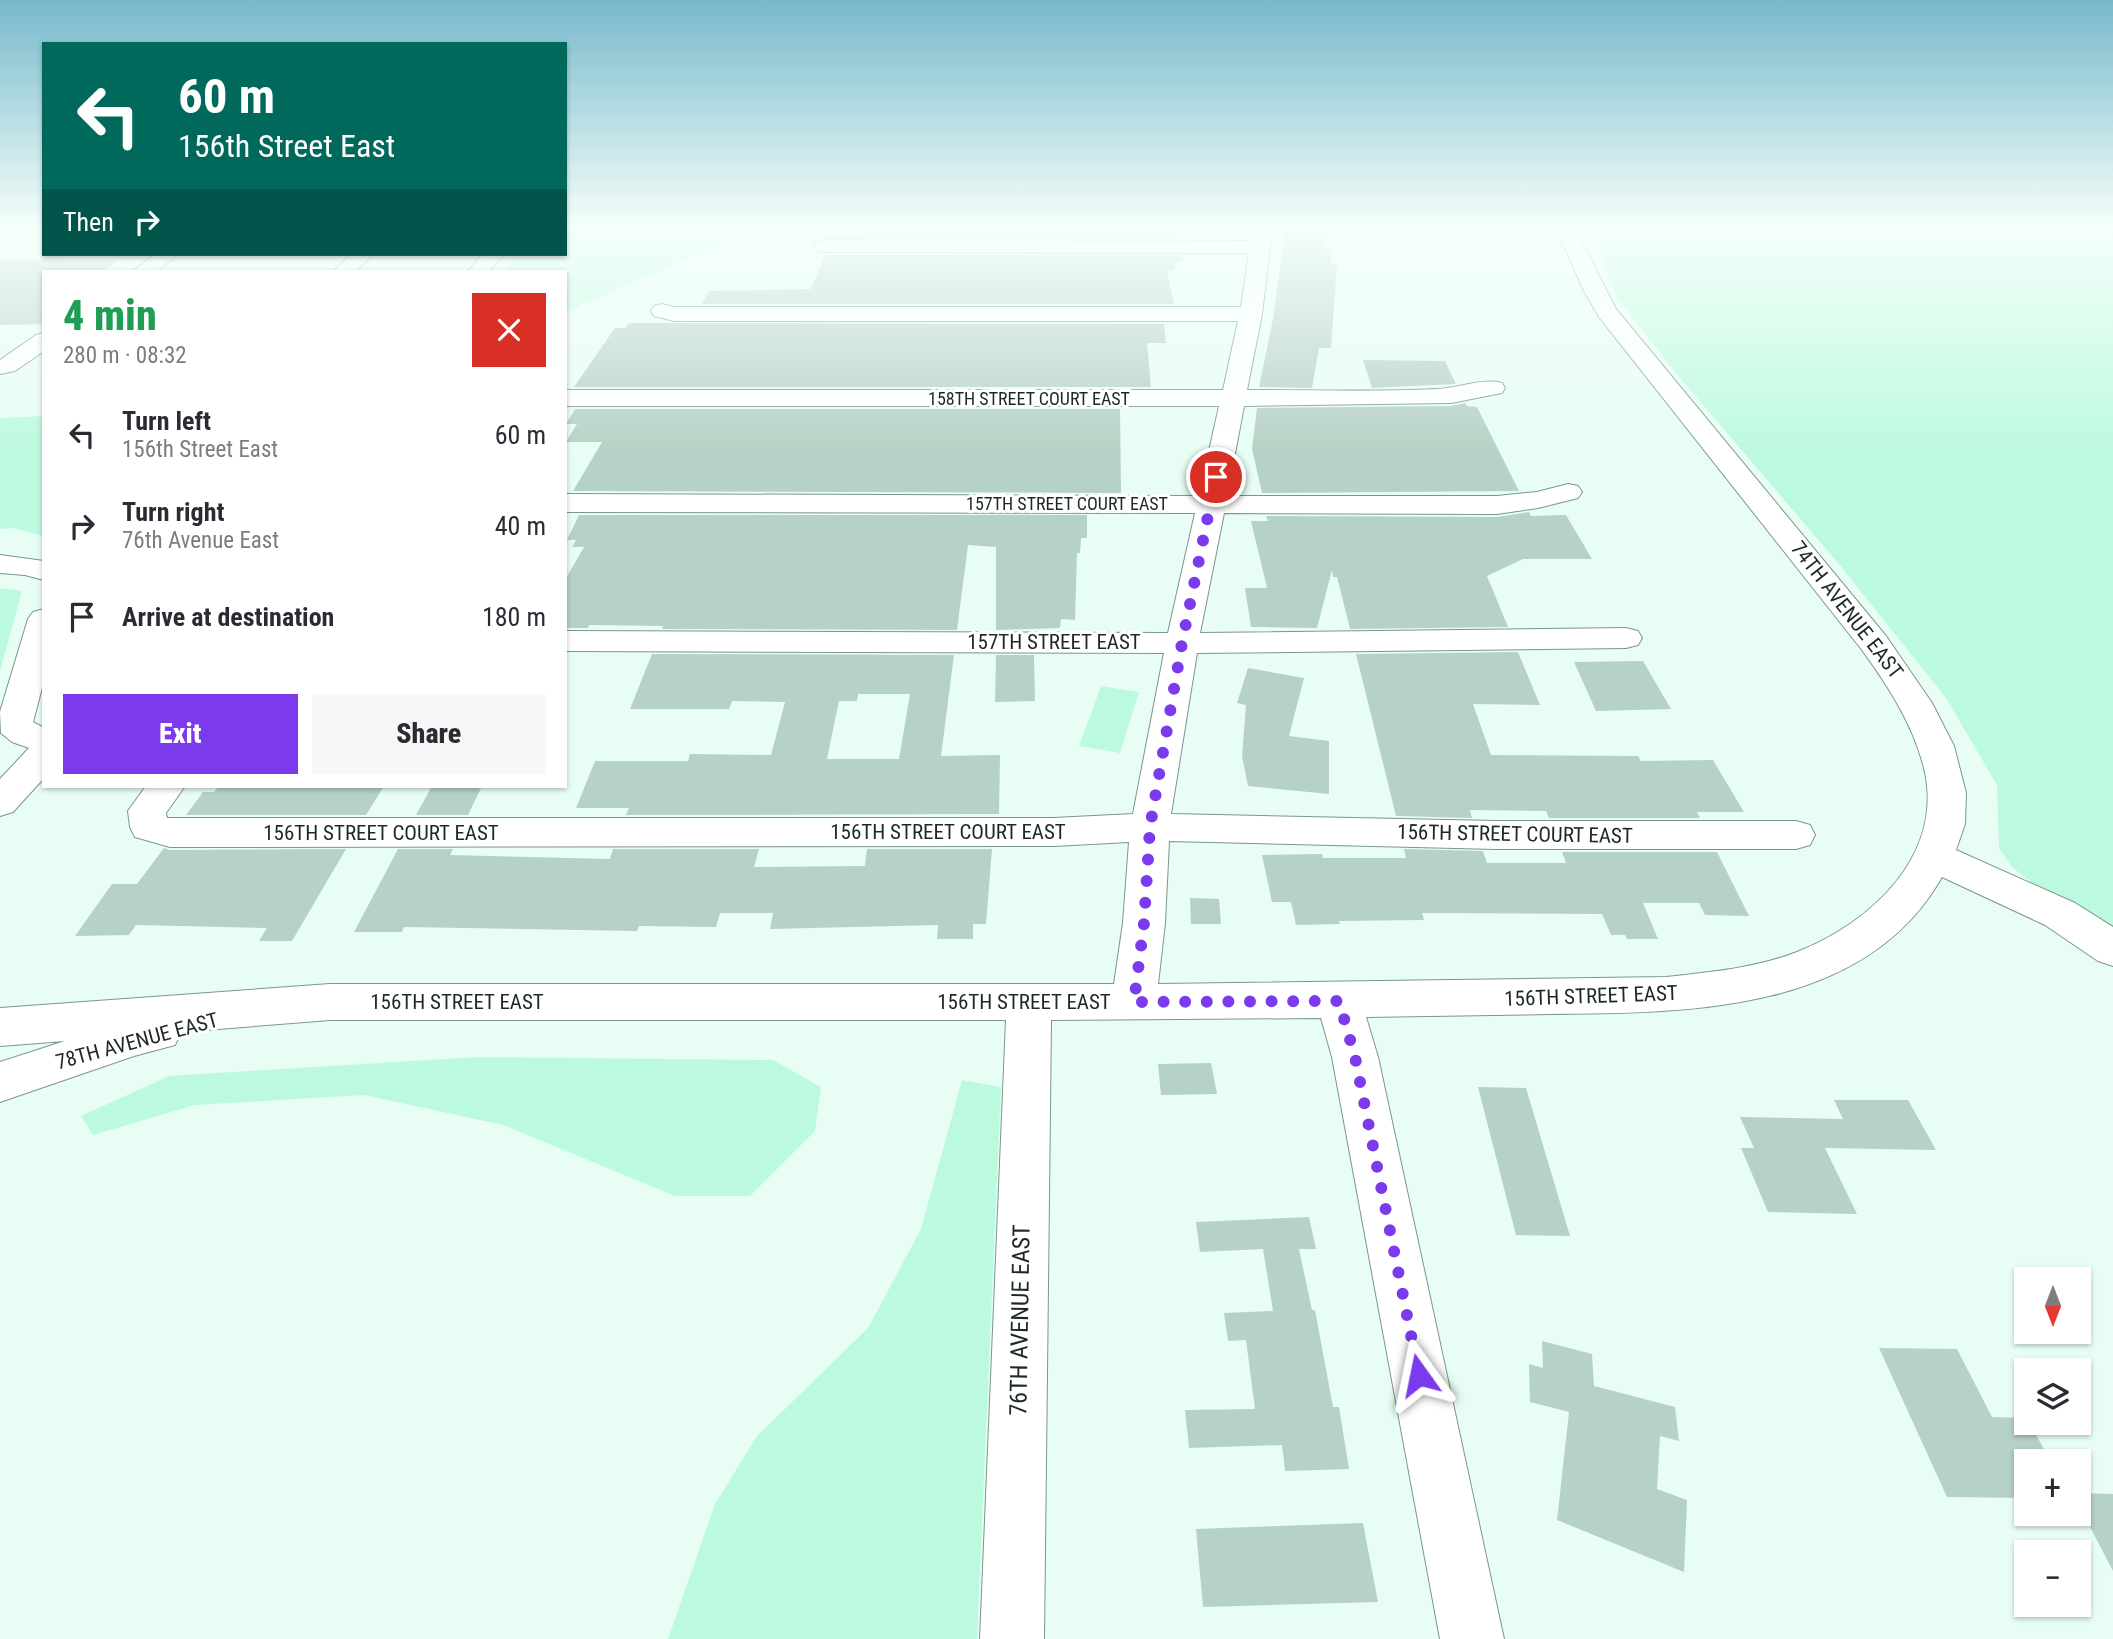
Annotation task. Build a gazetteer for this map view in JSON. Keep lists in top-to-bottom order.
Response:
{
  "streets": {
    "street": [
      "158TH STREET COURT EAST",
      "157TH STREET COURT EAST",
      "74TH AVENUE EAST",
      "157TH STREET EAST",
      "156TH STREET COURT EAST",
      "156TH STREET EAST",
      "78TH AVENUE EAST",
      "76TH AVENUE EAST"
    ]
  },
  "crossings": [
    ["74TH AVENUE EAST", "156TH STREET EAST"],
    ["156TH STREET EAST", "78TH AVENUE EAST"],
    ["156TH STREET EAST", "76TH AVENUE EAST"]
  ],
  "north": "bottom",
  "page": {
    "turn": ["60 m", "156th Street East"],
    "then": "Then",
    "heading": ["4 min", "280 m · 08:32"],
    "list": [
      {
        "name": "Turn left",
        "note": "156th Street East",
        "value": "60 m"
      },
      {
        "name": "Turn right",
        "note": "76th Avenue East",
        "value": "40 m"
      },
      {
        "name": "Arrive at destination",
        "value": "180 m"
      }
    ],
    "buttons": ["Exit", "Share"],
    "map_buttons": ["+", "−"]
  }
}
